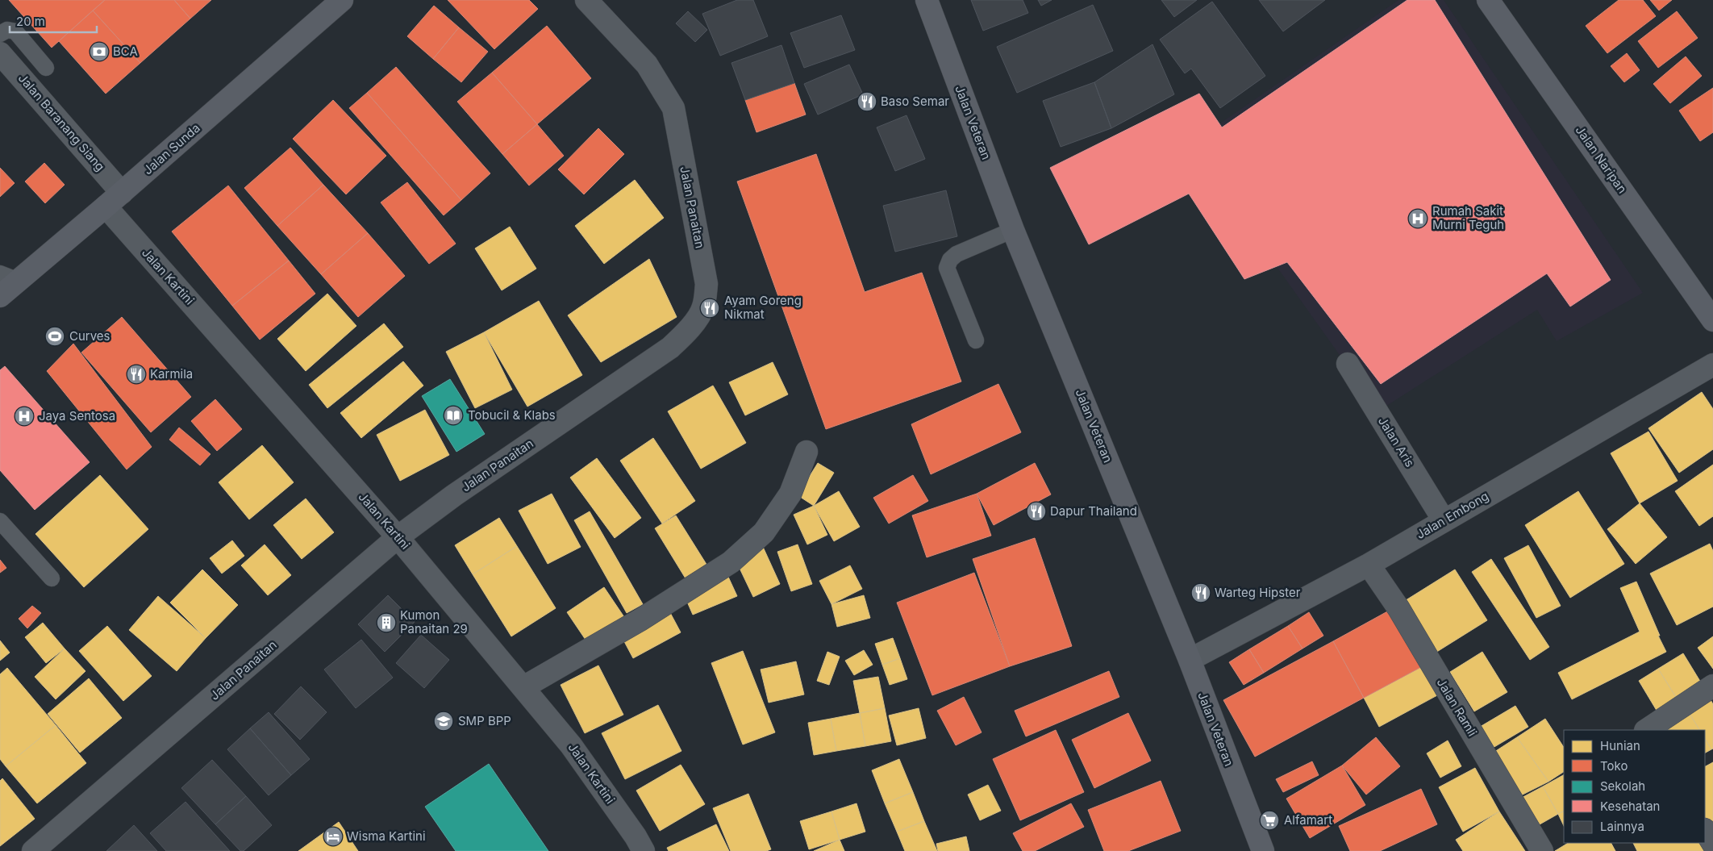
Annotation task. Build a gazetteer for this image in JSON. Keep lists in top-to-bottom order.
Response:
{
  "streets": {
    "main road": ["Jalan Veteran", "Jalan Sunda", "Jalan Naripan"],
    "street": [
      "Jalan Baranang Siang",
      "Jalan Panaitan",
      "Jalan Kartini",
      "Jalan Aris",
      "Jalan Embong",
      "Jalan Ramli"
    ]
  },
  "crossings": [
    ["Jalan Baranang Siang", "Jalan Sunda"],
    ["Jalan Veteran", "Jalan Embong"],
    ["Jalan Sunda", "Jalan Kartini"],
    ["Jalan Panaitan", "Jalan Kartini"],
    ["Jalan Aris", "Jalan Embong"],
    ["Jalan Embong", "Jalan Ramli"]
  ],
  "places": {
    "bank": ["BCA"],
    "restaurant": [
      "Baso Semar",
      "Ayam Goreng Nikmat",
      "Karmila",
      "Dapur Thailand",
      "Warteg Hipster"
    ],
    "hospital": ["Rumah Sakit Murni Teguh", "Jaya Sentosa"],
    "sports": ["Curves"],
    "library": ["Tobucil & Klabs"],
    "building": ["Kumon Panaitan 29"],
    "school or university": ["SMP BPP"],
    "supermarket": ["Alfamart"],
    "hotel": ["Wisma Kartini"]
  },
  "legend": [
    "Hunian",
    "Toko",
    "Sekolah",
    "Kesehatan",
    "Lainnya"
  ],
  "scale_bar": "20 m"
}
